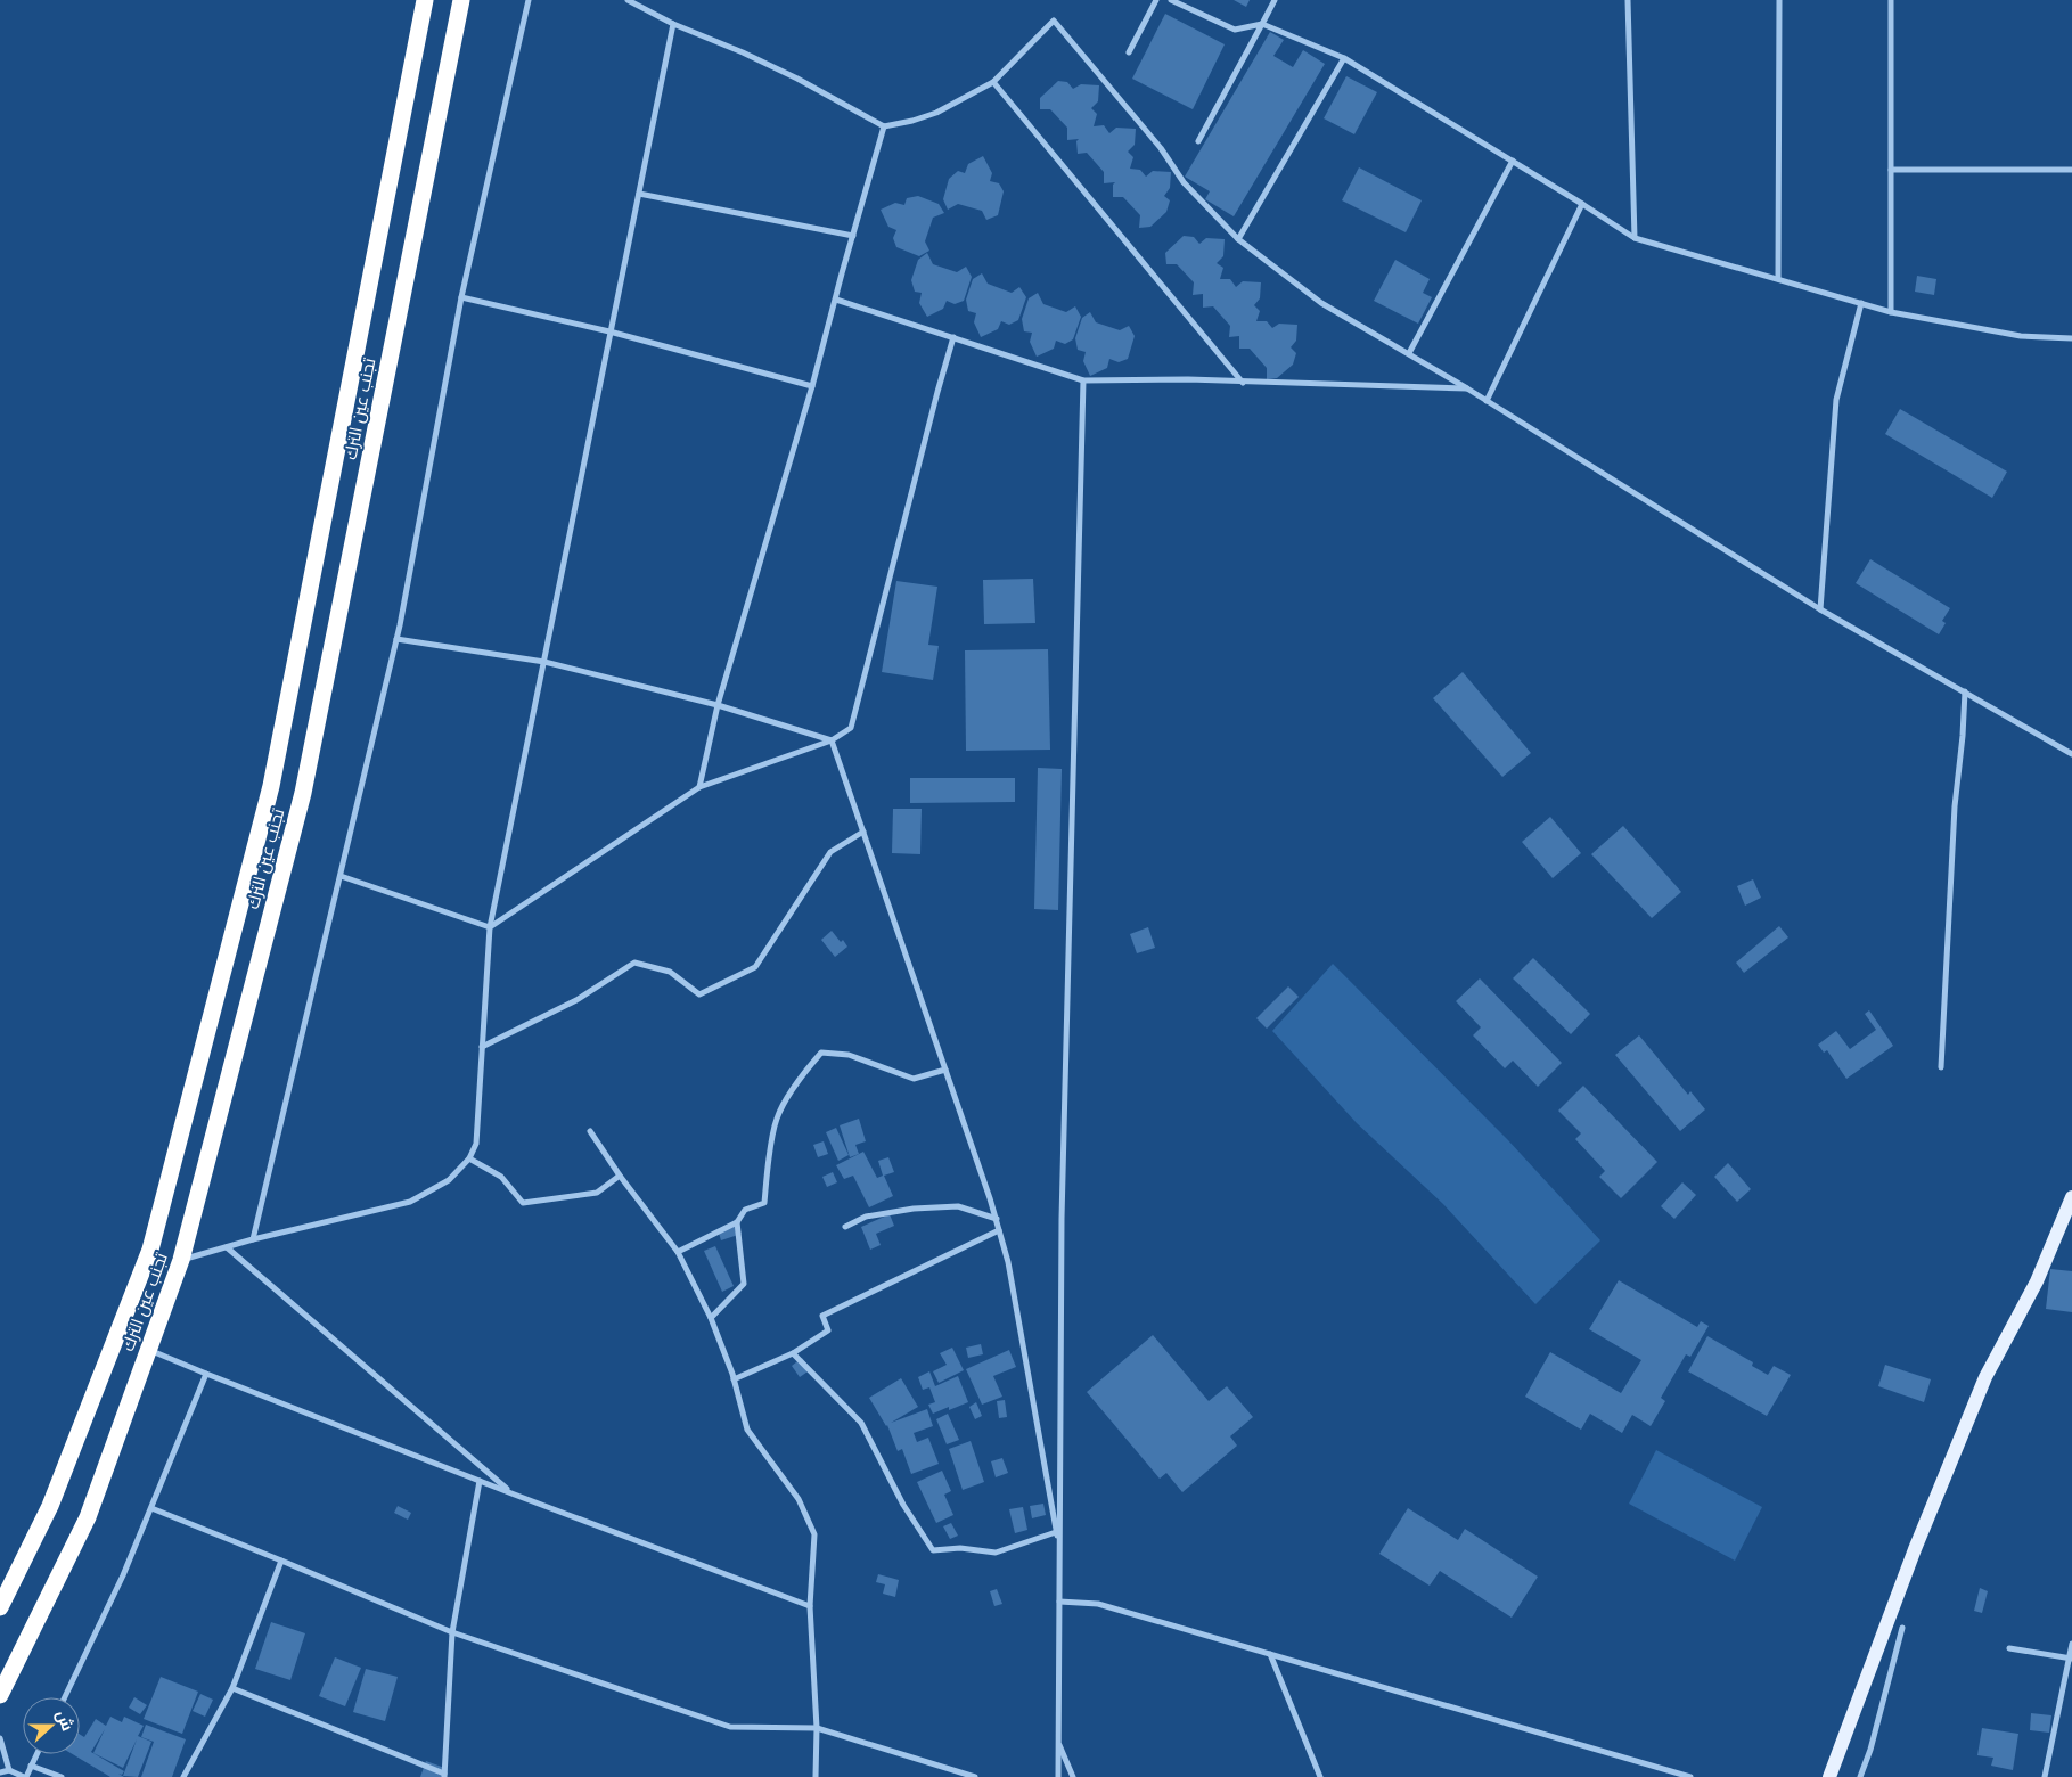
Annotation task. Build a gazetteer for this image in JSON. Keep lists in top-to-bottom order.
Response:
{
  "streets": {
    "highway": ["تجنب عين الترك"]
  },
  "north": "right"
}
